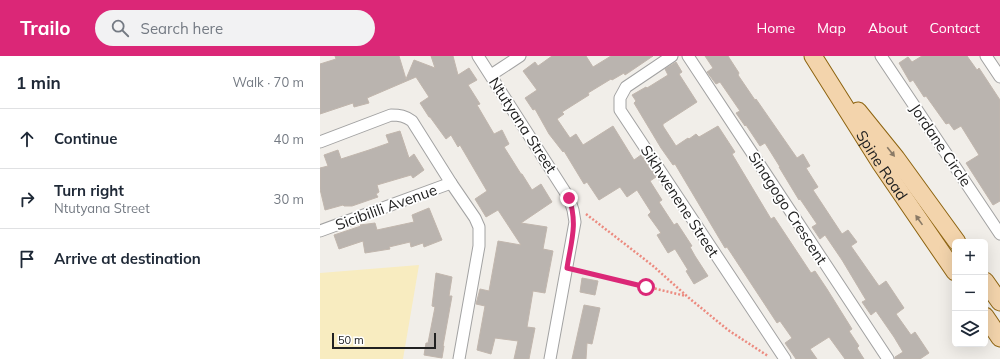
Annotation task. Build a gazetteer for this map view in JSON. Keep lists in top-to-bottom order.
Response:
{
  "streets": {
    "main road": ["Spine Road"],
    "street": [
      "Ntutyana Street",
      "Jordane Circle",
      "Sikhwenene Street",
      "Sicibilili Avenue",
      "Sinagogo Crescent"
    ]
  },
  "scale_bar": "50 m",
  "page": {
    "header": "Trailo",
    "search": "Search here",
    "nav": [
      "Home",
      "Map",
      "About",
      "Contact"
    ],
    "heading": ["1 min", "Walk · 70 m"],
    "list": [
      ["Continue", "40 m"],
      ["Turn right", "Ntutyana Street", "30 m"],
      "Arrive at destination"
    ],
    "map_buttons": ["+", "−"],
    "scale": "50 m"
  }
}
